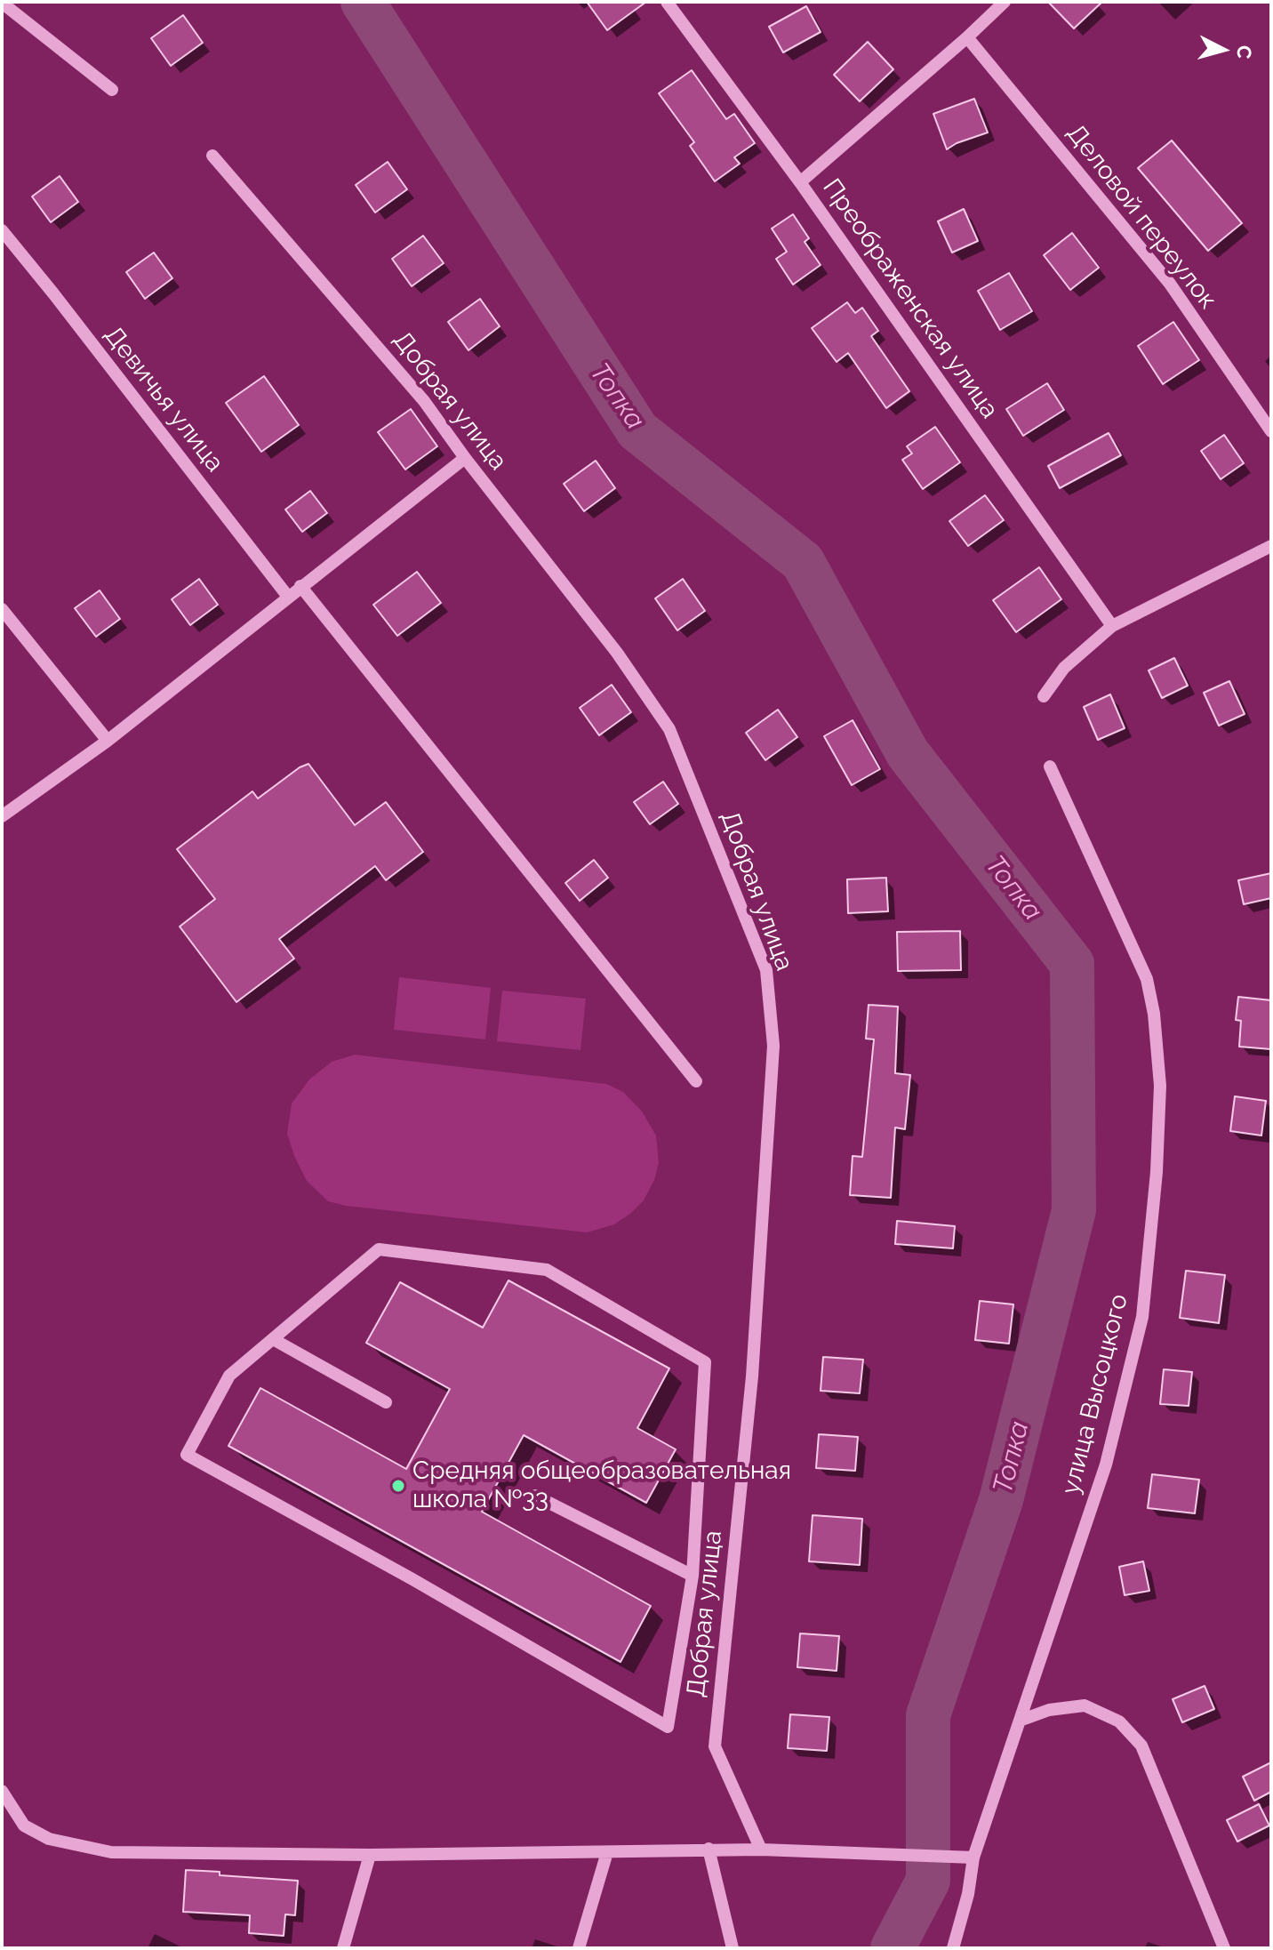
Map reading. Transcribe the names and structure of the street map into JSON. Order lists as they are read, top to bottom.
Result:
{
  "streets": {
    "street": [
      "Деловой переулок",
      "Преображенская улица",
      "Девичья улица",
      "Добрая улица",
      "улица Высоцкого"
    ]
  },
  "water": ["Топка"],
  "places": ["Средняя общеобразовательная школа №33"],
  "north": "right"
}
